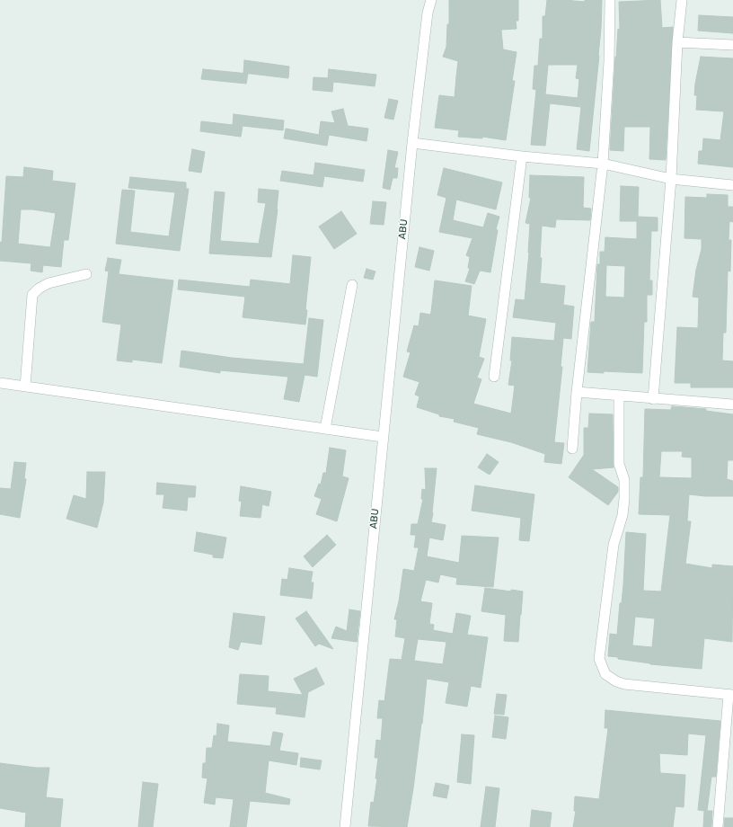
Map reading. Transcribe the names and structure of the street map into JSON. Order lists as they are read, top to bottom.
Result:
{
  "streets": {
    "street": ["ABU"]
  }
}
